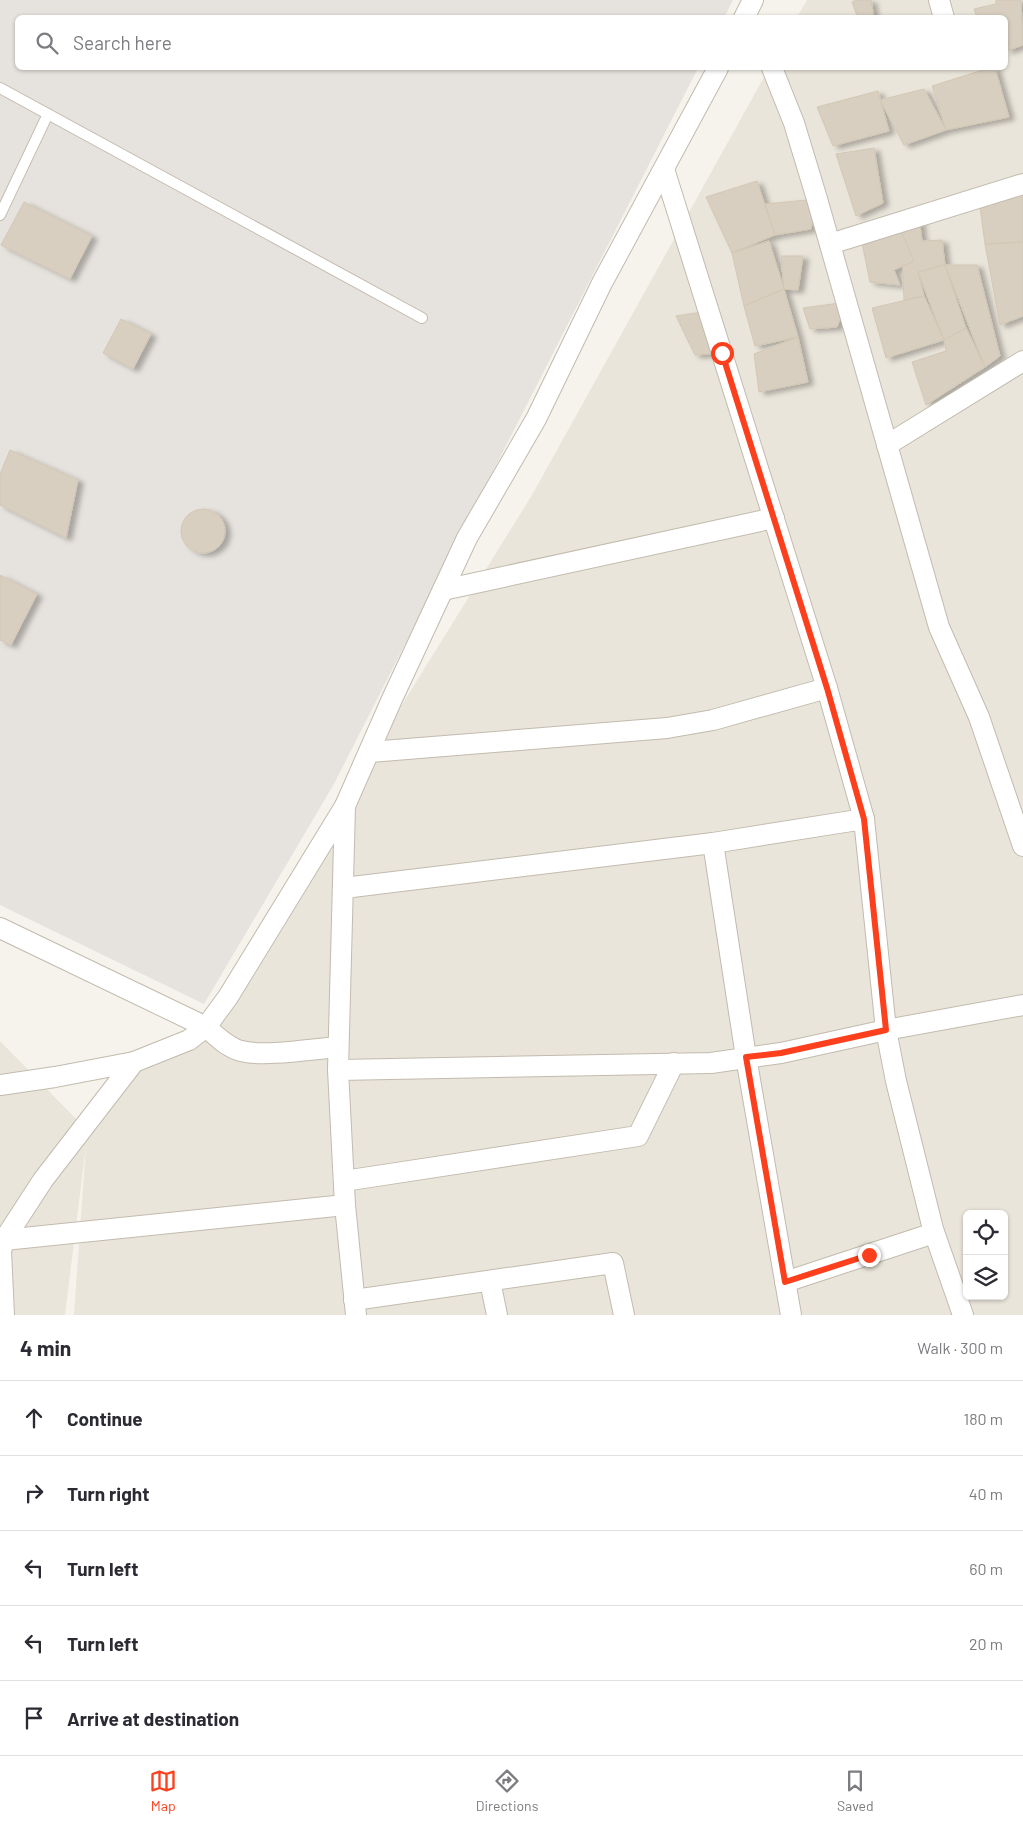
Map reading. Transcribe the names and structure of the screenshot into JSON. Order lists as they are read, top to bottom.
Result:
{
  "page": {
    "search": "Search here",
    "heading": ["4 min", "Walk · 300 m"],
    "list": [
      ["Continue", "180 m"],
      ["Turn right", "40 m"],
      ["Turn left", "60 m"],
      ["Turn left", "20 m"],
      "Arrive at destination"
    ],
    "nav": ["Map", "Directions", "Saved"]
  }
}
